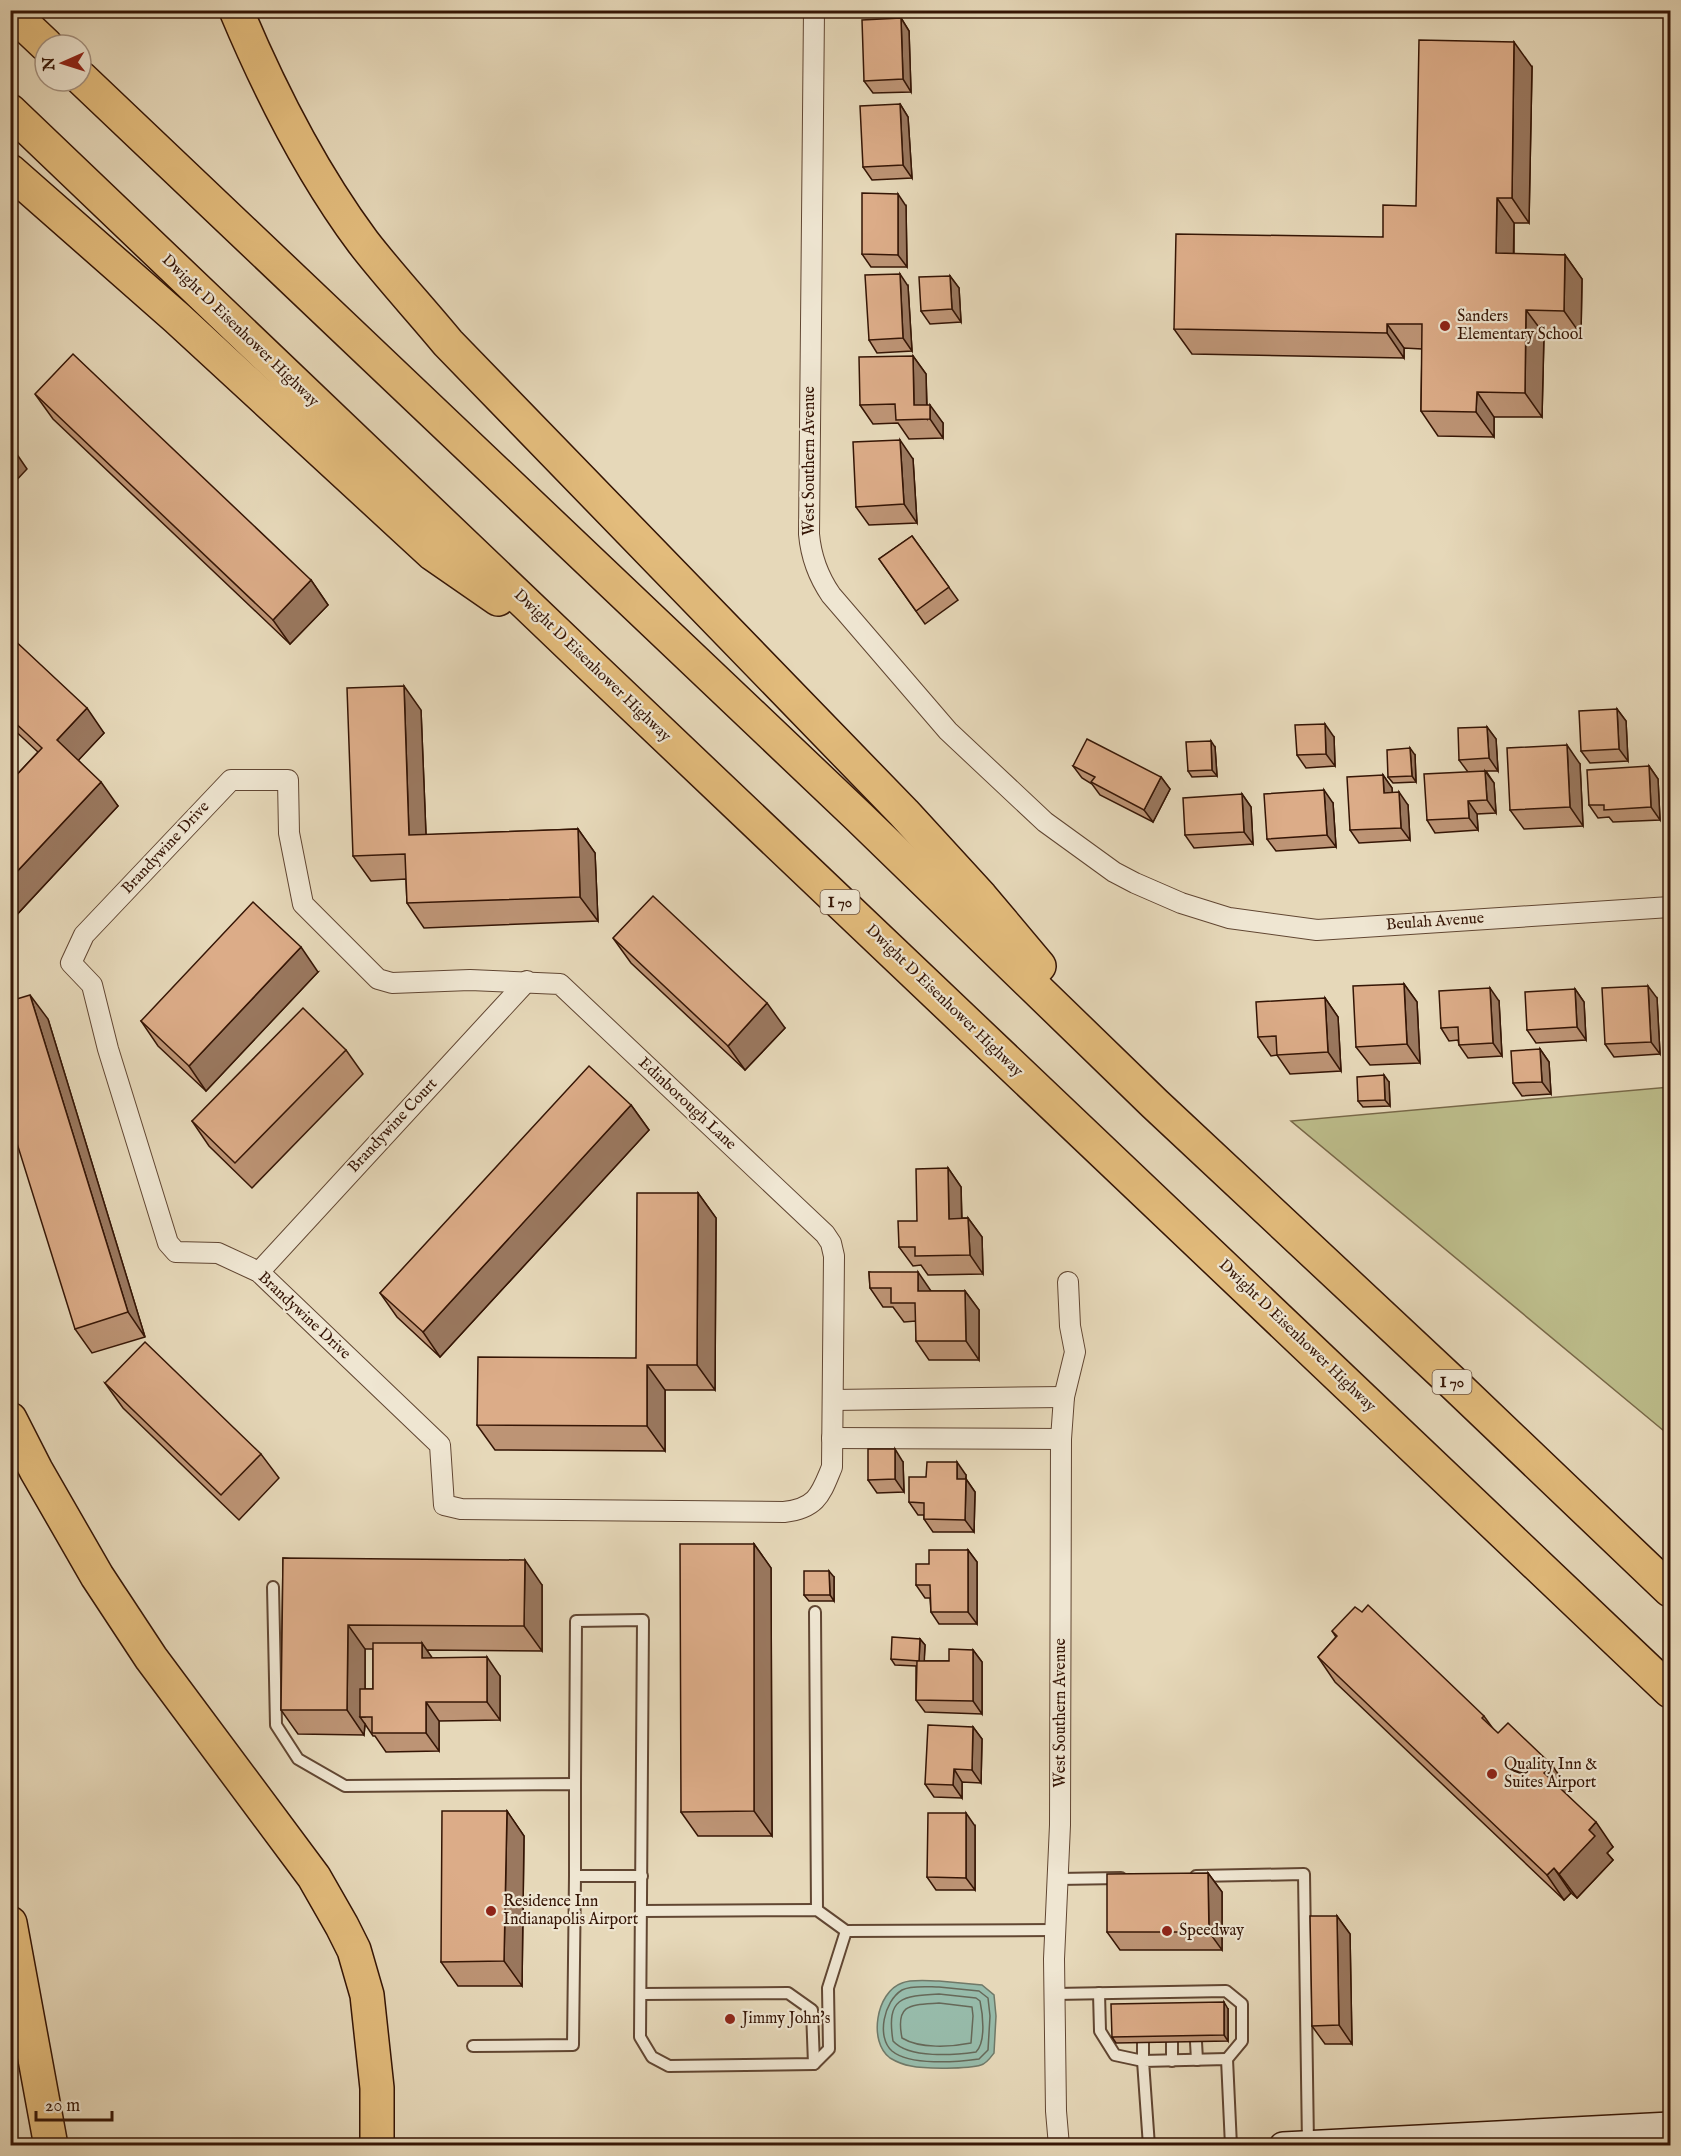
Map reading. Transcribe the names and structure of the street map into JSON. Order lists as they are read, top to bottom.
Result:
{
  "streets": {
    "highway": ["Dwight D Eisenhower Highway", "I 70"],
    "street": [
      "West Southern Avenue",
      "Brandywine Drive",
      "Beulah Avenue",
      "Edinborough Lane",
      "Brandywine Court"
    ]
  },
  "crossings": [
    ["West Southern Avenue", "Beulah Avenue"],
    ["Brandywine Drive", "Edinborough Lane"],
    ["Brandywine Drive", "Brandywine Court"],
    ["Edinborough Lane", "Brandywine Court"]
  ],
  "places": [
    "Sanders Elementary School",
    "Quality Inn & Suites Airport",
    "Residence Inn Indianapolis Airport",
    "Speedway",
    "Jimmy John's"
  ],
  "scale_bar": "20 m",
  "north": "left"
}
